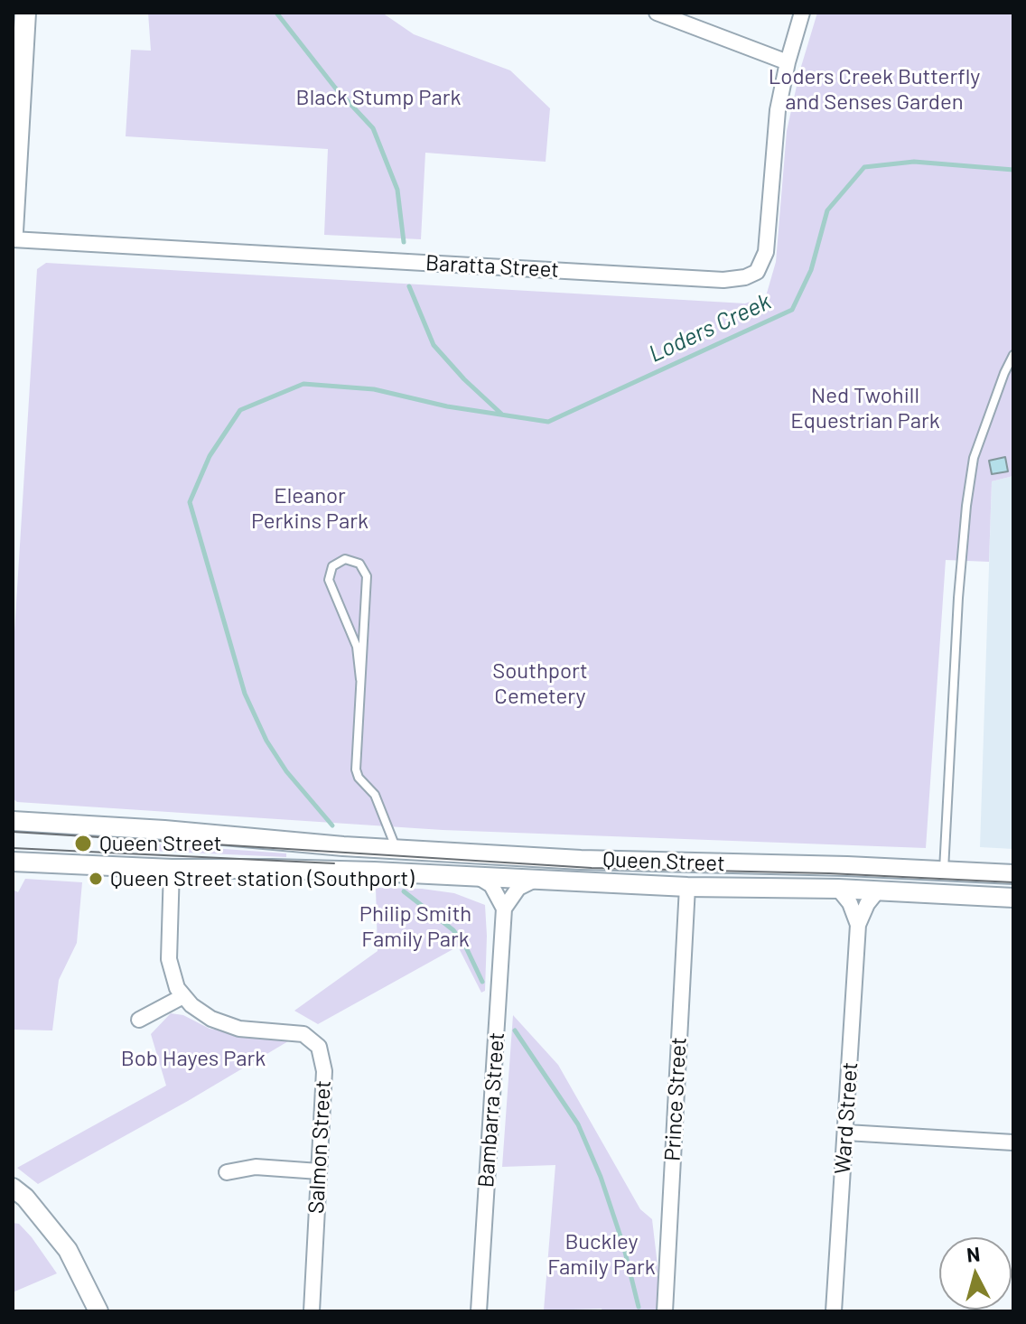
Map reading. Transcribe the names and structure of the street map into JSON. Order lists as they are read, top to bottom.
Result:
{
  "streets": {
    "street": [
      "Baratta Street",
      "Queen Street",
      "Prince Street",
      "Bambarra Street",
      "Ward Street",
      "Salmon Street"
    ]
  },
  "crossings": [
    ["Queen Street", "Prince Street"],
    ["Queen Street", "Ward Street"],
    ["Queen Street", "Salmon Street"]
  ],
  "water": ["Loders Creek"],
  "parks": [
    "Loders Creek Butterfly and Senses Garden",
    "Black Stump Park",
    "Ned Twohill Equestrian Park",
    "Eleanor Perkins Park",
    "Southport Cemetery",
    "Philip Smith Family Park",
    "Bob Hayes Park",
    "Buckley Family Park"
  ],
  "places": ["Queen Street", "Queen Street station (Southport)"],
  "north": "top"
}
